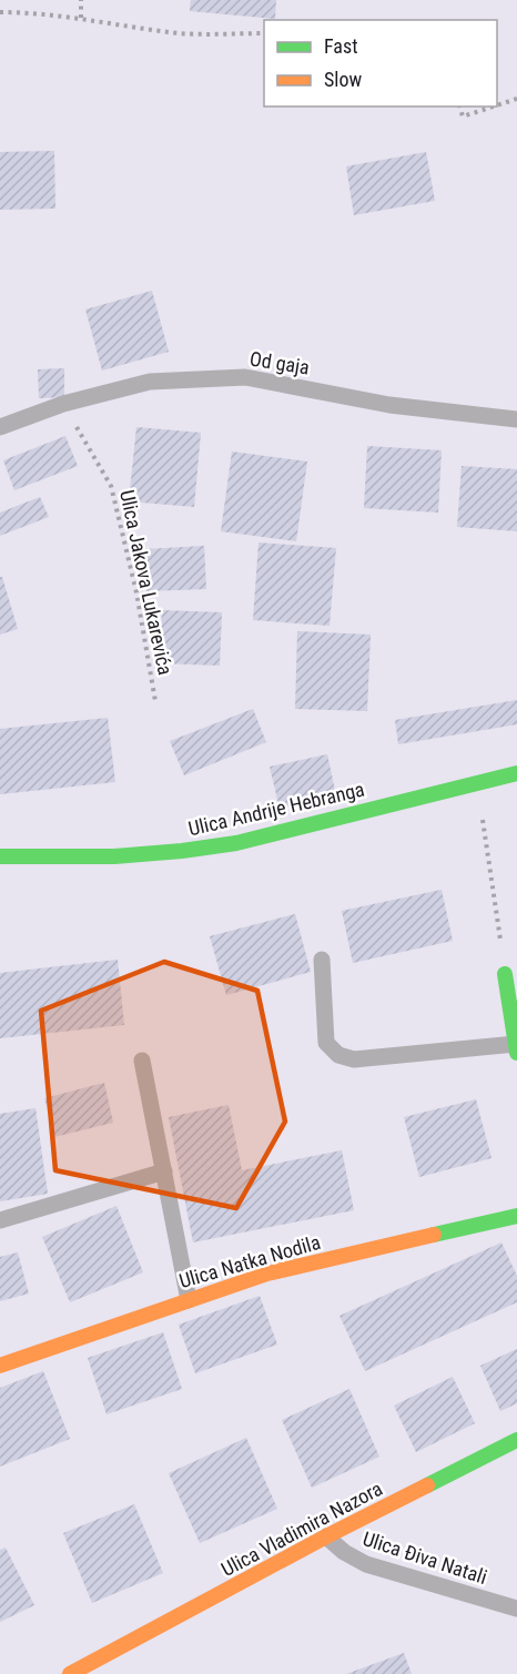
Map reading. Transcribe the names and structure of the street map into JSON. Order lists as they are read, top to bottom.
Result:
{
  "streets": {
    "street": ["Ulica Andrije Hebranga", "Ulica Natka Nodila", "Ulica Vladimira Nazora"],
    "lane": ["Od gaja", "Ulica Điva Natali"],
    "path": ["Ulica Jakova Lukarevića"]
  },
  "crossings": [
    ["Od gaja", "Ulica Jakova Lukarevića"],
    ["Ulica Vladimira Nazora", "Ulica Điva Natali"]
  ],
  "legend": ["Fast", "Slow"]
}
